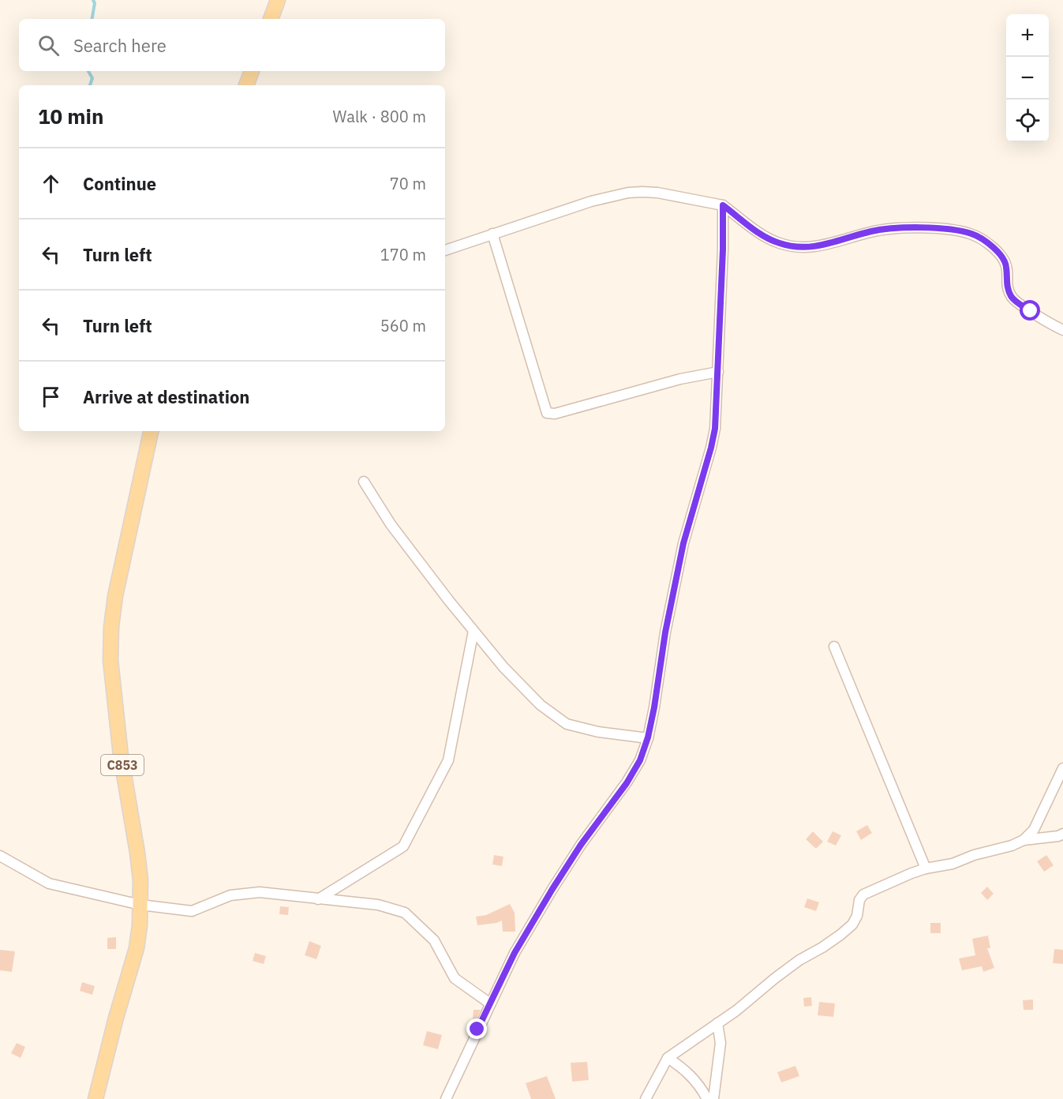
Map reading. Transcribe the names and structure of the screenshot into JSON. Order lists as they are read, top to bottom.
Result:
{
  "streets": {
    "main road": ["C853"]
  },
  "page": {
    "map_buttons": ["+", "−"],
    "search": "Search here",
    "heading": ["10 min", "Walk · 800 m"],
    "list": [
      ["Continue", "70 m"],
      ["Turn left", "170 m"],
      ["Turn left", "560 m"],
      "Arrive at destination"
    ]
  }
}
